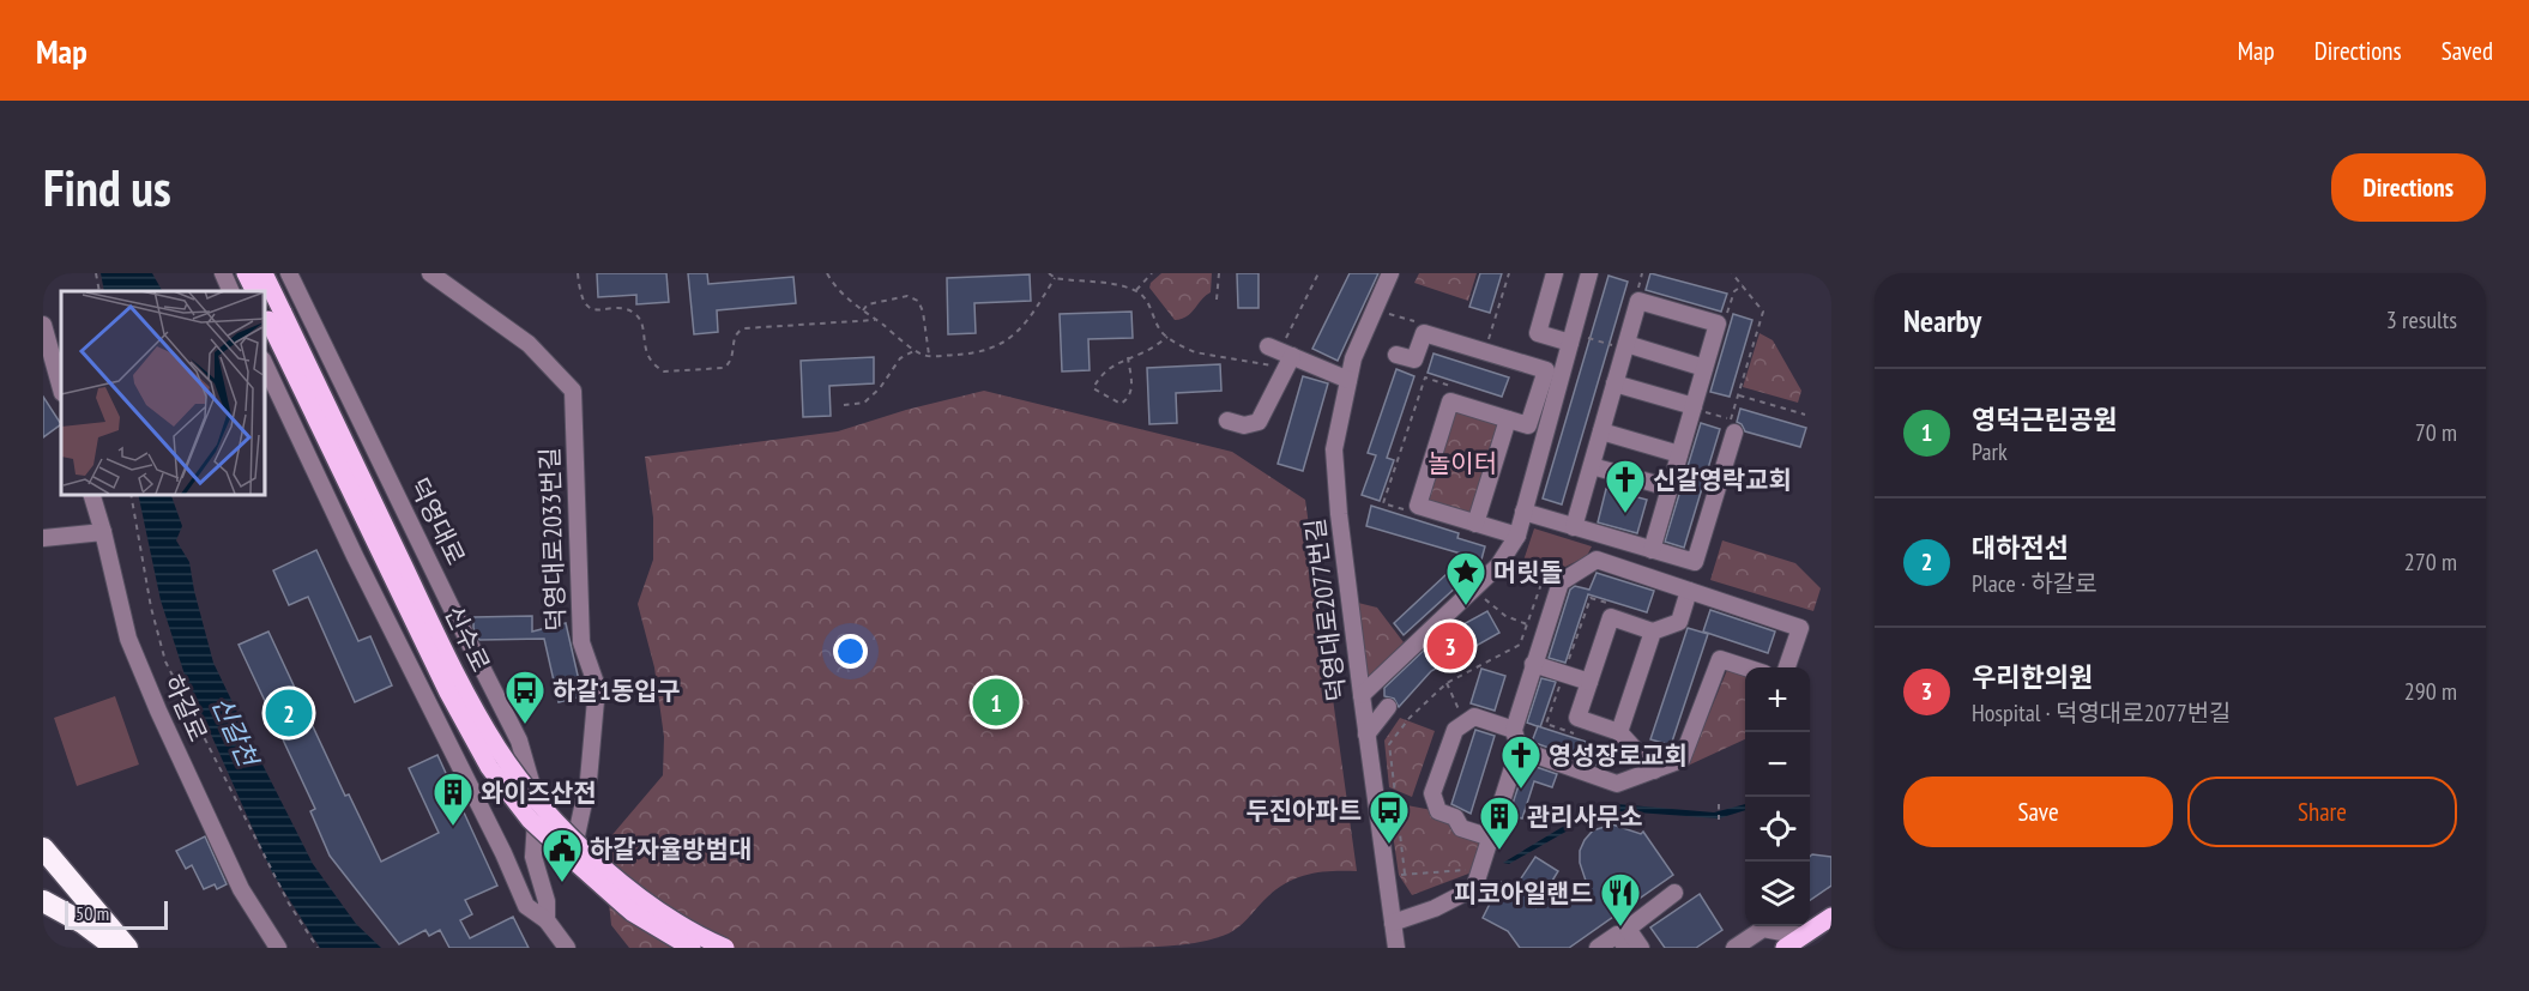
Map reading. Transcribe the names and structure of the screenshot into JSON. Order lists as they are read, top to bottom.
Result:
{
  "streets": {
    "main road": ["신수로"],
    "street": [
      "덕영대로",
      "덕영대로2033번길",
      "덕영대로2077번길",
      "하갈로"
    ]
  },
  "water": ["신갈천"],
  "parks": ["놀이터"],
  "places": {
    "church": ["신갈영락교회", "영성장로교회"],
    "place": ["머릿돌"],
    "bus stop": ["하갈1동입구", "두진아파트"],
    "building": ["와이즈산전", "관리사무소"],
    "public building": ["하갈자율방범대"],
    "restaurant": ["피코아일랜드"]
  },
  "scale_bar": "50 m",
  "page": {
    "header": "Map",
    "nav": ["Map", "Directions", "Saved"],
    "buttons": [
      "Directions",
      ["Save", "Share"]
    ],
    "title": "Find us",
    "heading": ["Nearby", "3 results"],
    "list": [
      {
        "mark": "1",
        "name": "영덕근린공원",
        "note": "Park",
        "value": "70 m"
      },
      {
        "mark": "2",
        "name": "대하전선",
        "note": "Place · 하갈로",
        "value": "270 m"
      },
      {
        "mark": "3",
        "name": "우리한의원",
        "note": "Hospital · 덕영대로2077번길",
        "value": "290 m"
      }
    ],
    "pins": ["3", "1", "2"],
    "map_buttons": ["+", "−"],
    "scale": "50 m"
  }
}
